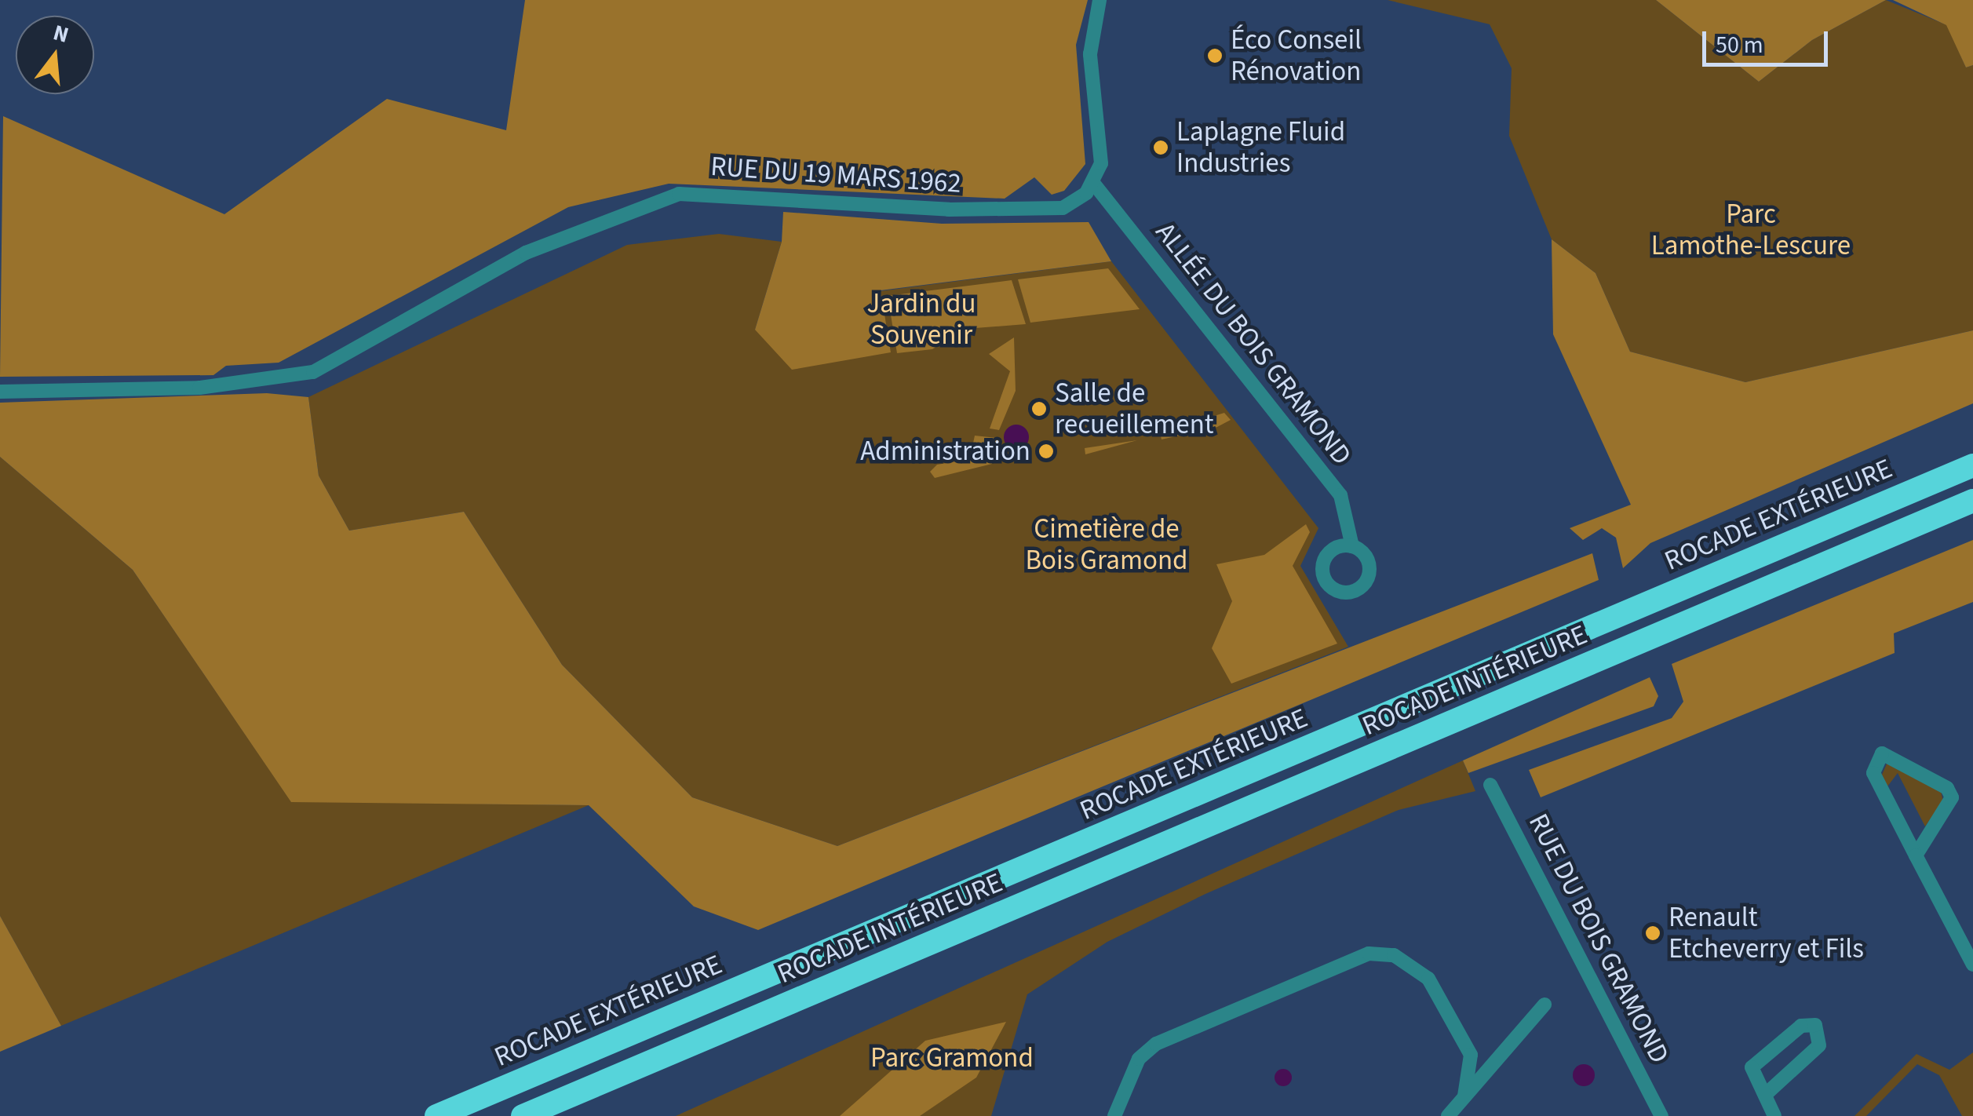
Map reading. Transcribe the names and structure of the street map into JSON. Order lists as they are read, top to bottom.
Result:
{
  "streets": {
    "highway": ["ROCADE EXTÉRIEURE", "ROCADE INTÉRIEURE"],
    "street": ["RUE DU 19 MARS 1962", "ALLÉE DU BOIS GRAMOND", "RUE DU BOIS GRAMOND"]
  },
  "crossings": [
    ["RUE DU 19 MARS 1962", "ALLÉE DU BOIS GRAMOND"]
  ],
  "parks": [
    "Parc Lamothe-Lescure",
    "Jardin du Souvenir",
    "Cimetière de Bois Gramond",
    "Parc Gramond"
  ],
  "places": [
    "Éco Conseil Rénovation",
    "Laplagne Fluid Industries",
    "Salle de recueillement",
    "Administration",
    "Renault Etcheverry et Fils"
  ],
  "scale_bar": "50 m",
  "north": "top"
}
